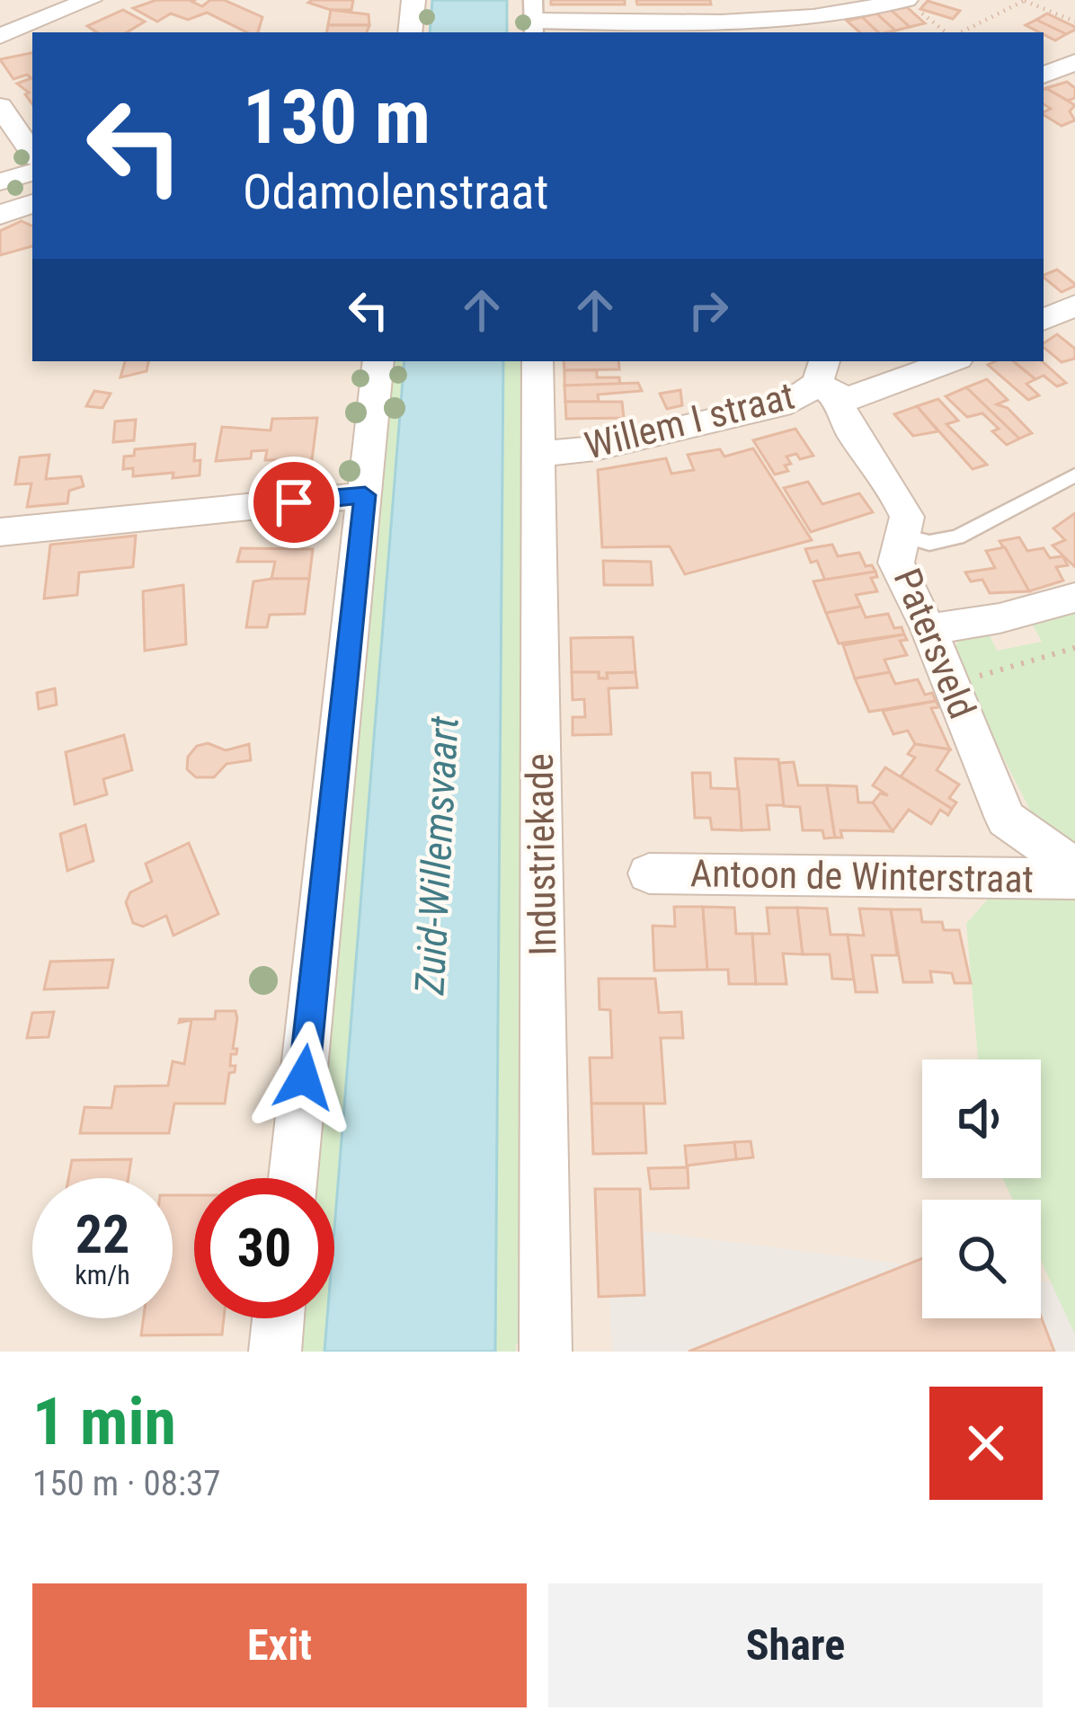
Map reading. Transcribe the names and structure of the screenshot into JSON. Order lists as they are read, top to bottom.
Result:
{
  "streets": {
    "street": [
      "Willem I straat",
      "Patersveld",
      "Industriekade",
      "Antoon de Winterstraat"
    ]
  },
  "crossings": [
    ["Willem I straat", "Patersveld"],
    ["Willem I straat", "Industriekade"]
  ],
  "water": ["Zuid-Willemsvaart"],
  "page": {
    "turn": ["130 m", "Odamolenstraat"],
    "speed": "22 km/h",
    "limit": "30",
    "heading": ["1 min", "150 m · 08:37"],
    "buttons": ["Exit", "Share"]
  }
}
